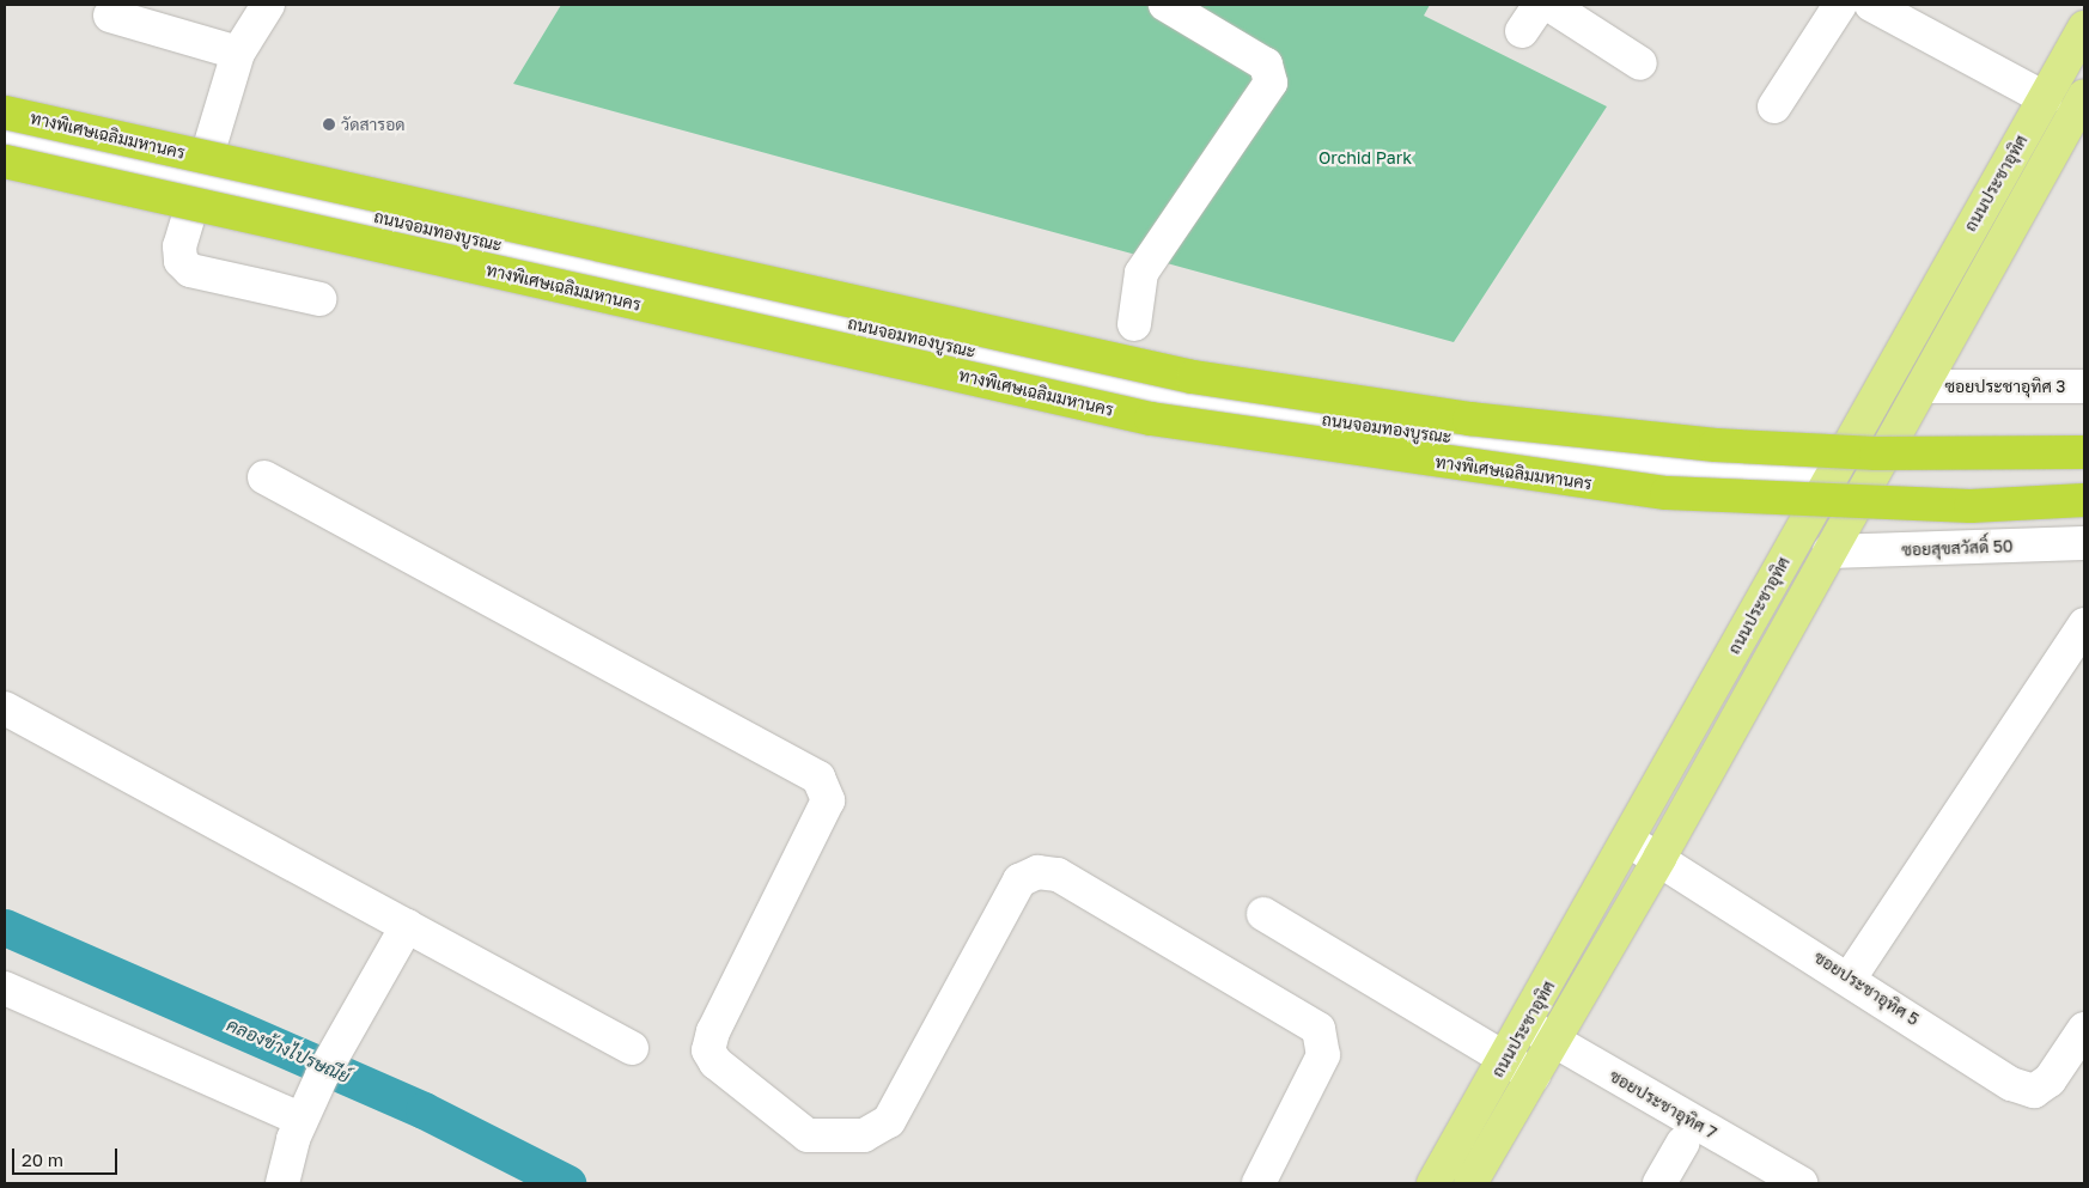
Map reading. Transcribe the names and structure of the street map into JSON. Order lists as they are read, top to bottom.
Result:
{
  "streets": {
    "highway": ["ทางพิเศษเฉลิมมหานคร"],
    "main road": ["ถนนประชาอุทิศ"],
    "street": [
      "ถนนจอมทองบูรณะ",
      "ซอยประชาอุทิศ 3",
      "ซอยสุขสวัสดิ์ 50",
      "ซอยประชาอุทิศ 5",
      "ซอยประชาอุทิศ 7"
    ]
  },
  "crossings": [
    ["ถนนประชาอุทิศ", "ถนนจอมทองบูรณะ"],
    ["ถนนประชาอุทิศ", "ซอยประชาอุทิศ 3"],
    ["ถนนประชาอุทิศ", "ซอยสุขสวัสดิ์ 50"],
    ["ถนนประชาอุทิศ", "ซอยประชาอุทิศ 5"],
    ["ถนนประชาอุทิศ", "ซอยประชาอุทิศ 7"]
  ],
  "water": ["คลองข้างไปรษณีย์"],
  "parks": ["Orchid Park"],
  "places": ["วัดสารอด"],
  "scale_bar": "20 m"
}
